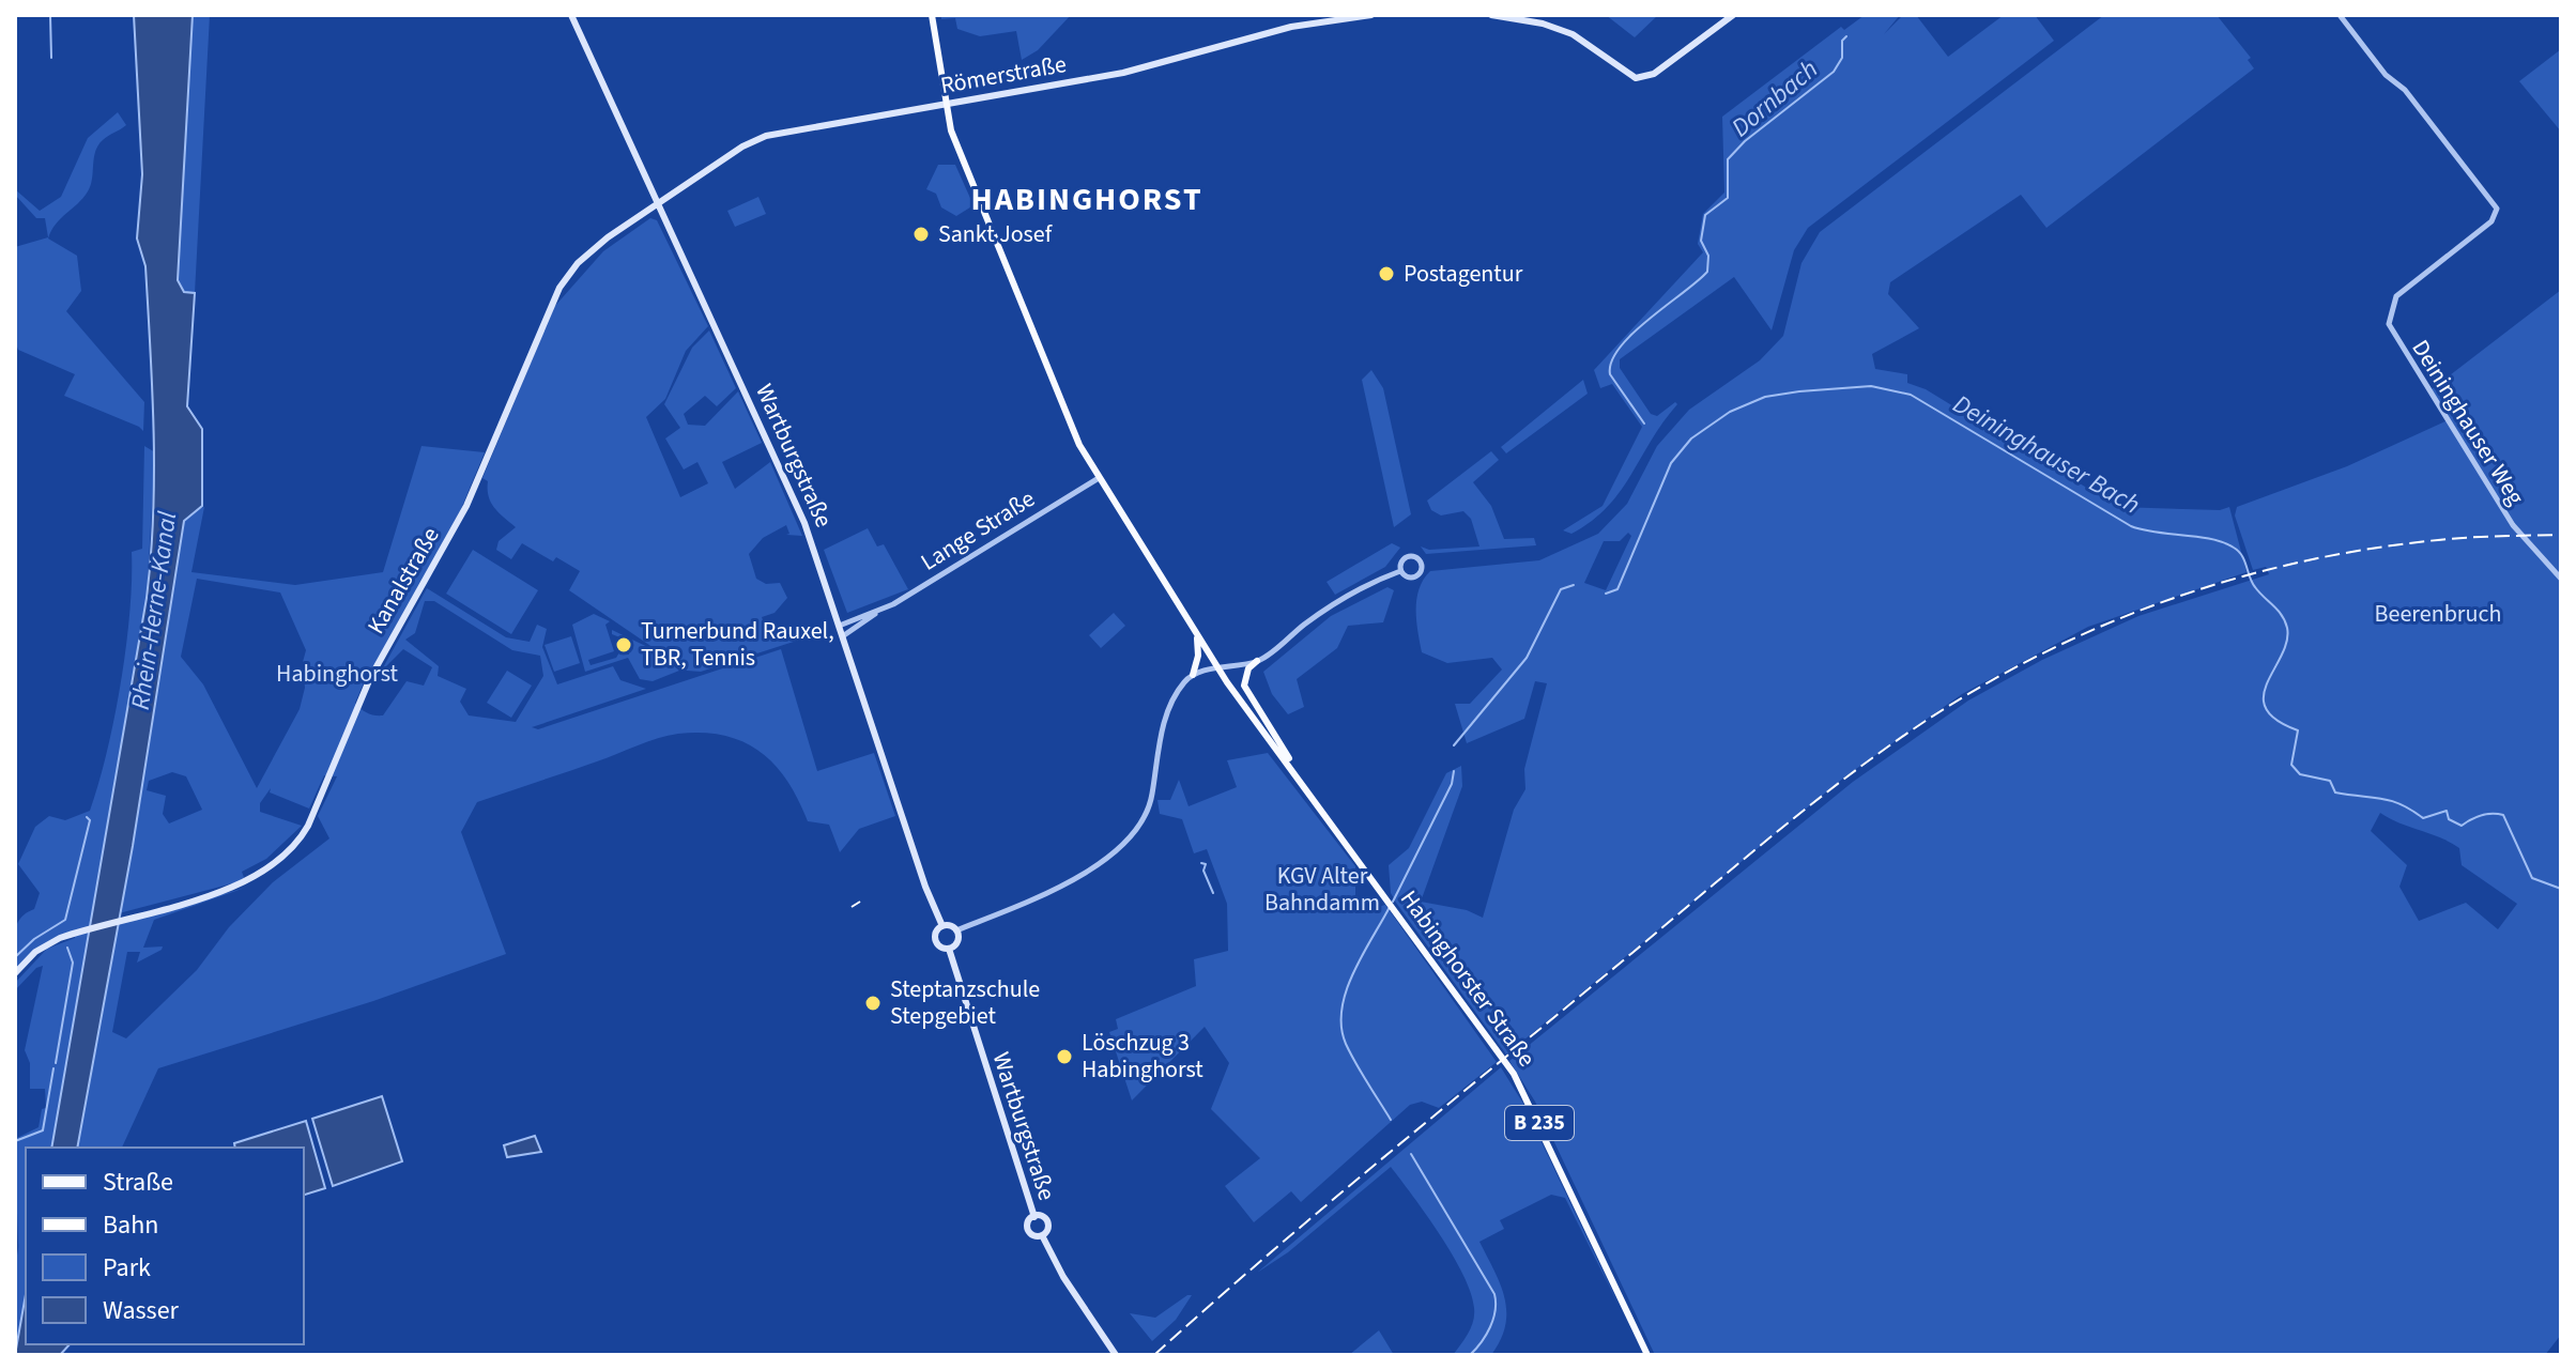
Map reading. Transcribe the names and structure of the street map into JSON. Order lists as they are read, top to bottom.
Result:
{
  "streets": {
    "main road": [
      "Römerstraße",
      "Wartburgstraße",
      "Kanalstraße",
      "Habinghorster Straße",
      "B 235"
    ],
    "street": ["Deininghauser Weg", "Lange Straße"]
  },
  "crossings": [
    ["Römerstraße", "Wartburgstraße"],
    ["Römerstraße", "Kanalstraße"],
    ["Römerstraße", "B 235"],
    ["Wartburgstraße", "Lange Straße"],
    ["Wartburgstraße", "Kanalstraße"],
    ["Lange Straße", "Habinghorster Straße"],
    ["Lange Straße", "B 235"],
    ["Habinghorster Straße", "B 235"]
  ],
  "districts": ["HABINGHORST"],
  "water": ["Dornbach", "Deininghauser Bach", "Rhein-Herne-Kanal"],
  "parks": ["Beerenbruch", "Habinghorst", "KGV Alter Bahndamm"],
  "places": [
    "Sankt Josef",
    "Postagentur",
    "Turnerbund Rauxel, TBR, Tennis",
    "Steptanzschule Stepgebiet",
    "Löschzug 3 Habinghorst"
  ],
  "legend": [
    "Straße",
    "Bahn",
    "Park",
    "Wasser"
  ]
}
